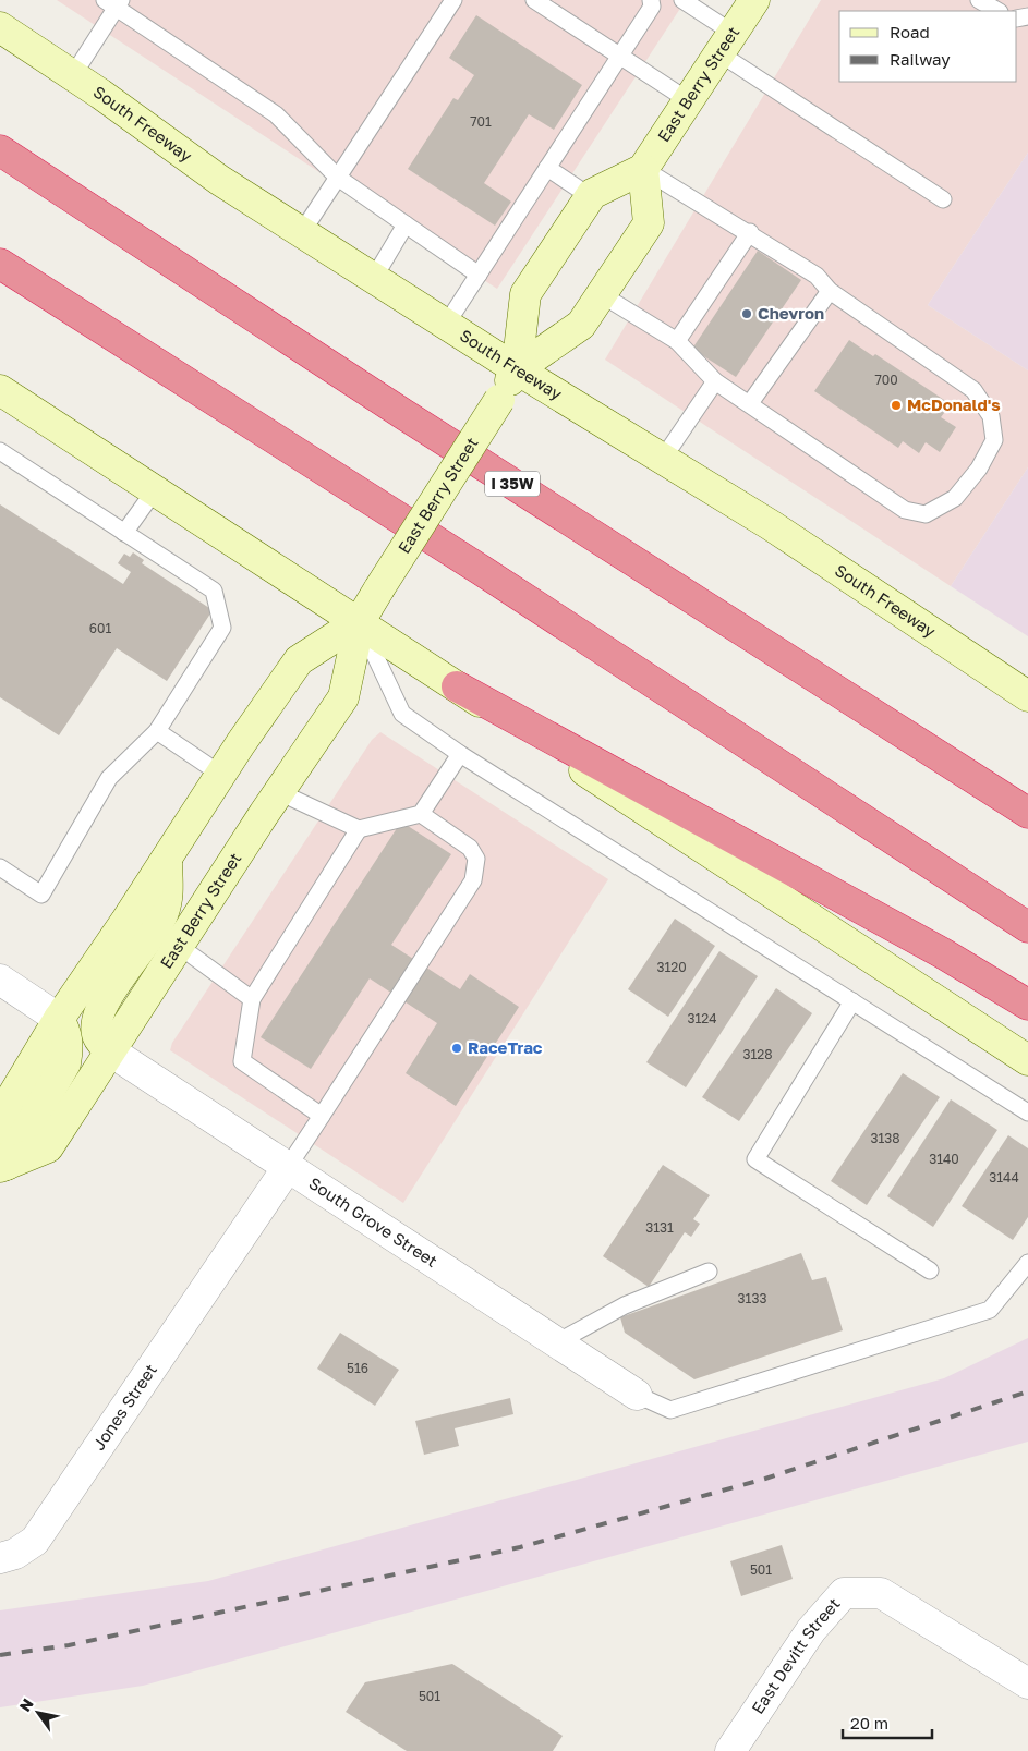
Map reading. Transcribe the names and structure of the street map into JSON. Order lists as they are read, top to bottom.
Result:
{
  "streets": {
    "highway": ["I 35W"],
    "main road": ["East Berry Street", "South Freeway"],
    "street": ["South Grove Street", "Jones Street", "East Devitt Street"]
  },
  "crossings": [
    ["East Berry Street", "South Freeway"],
    ["East Berry Street", "South Grove Street"],
    ["South Grove Street", "Jones Street"]
  ],
  "places": ["Chevron", "McDonald's", "RaceTrac"],
  "house_numbers": [
    "701",
    "700",
    "601",
    "3120",
    "3124",
    "3128",
    "3138",
    "3140",
    "3144",
    "3131",
    "3133",
    "516",
    "501",
    "501"
  ],
  "legend": ["Road", "Railway"],
  "scale_bar": "20 m",
  "north": "top left"
}
